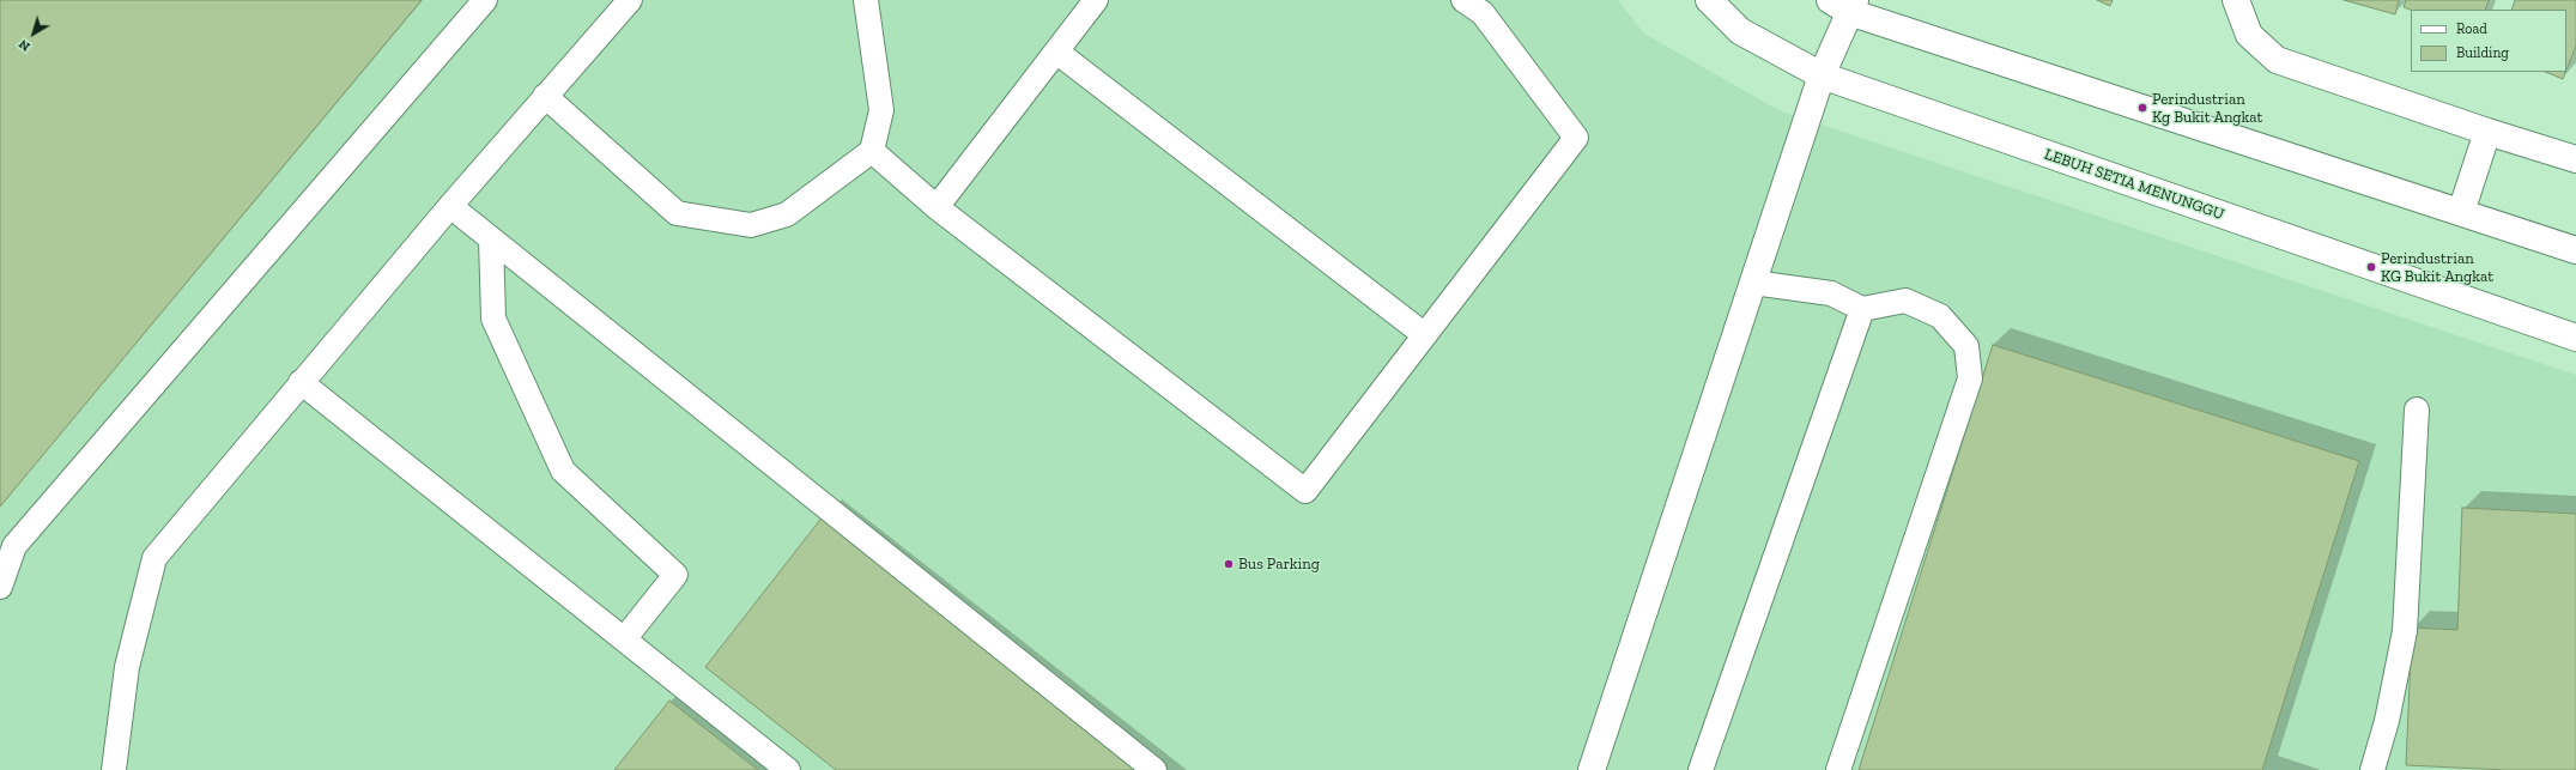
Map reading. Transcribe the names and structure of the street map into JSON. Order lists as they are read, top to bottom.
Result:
{
  "streets": {
    "street": ["LEBUH SETIA MENUNGGU"]
  },
  "places": ["Perindustrian Kg Bukit Angkat", "Perindustrian KG Bukit Angkat", "Bus Parking"],
  "legend": ["Road", "Building"],
  "north": "bottom left"
}
